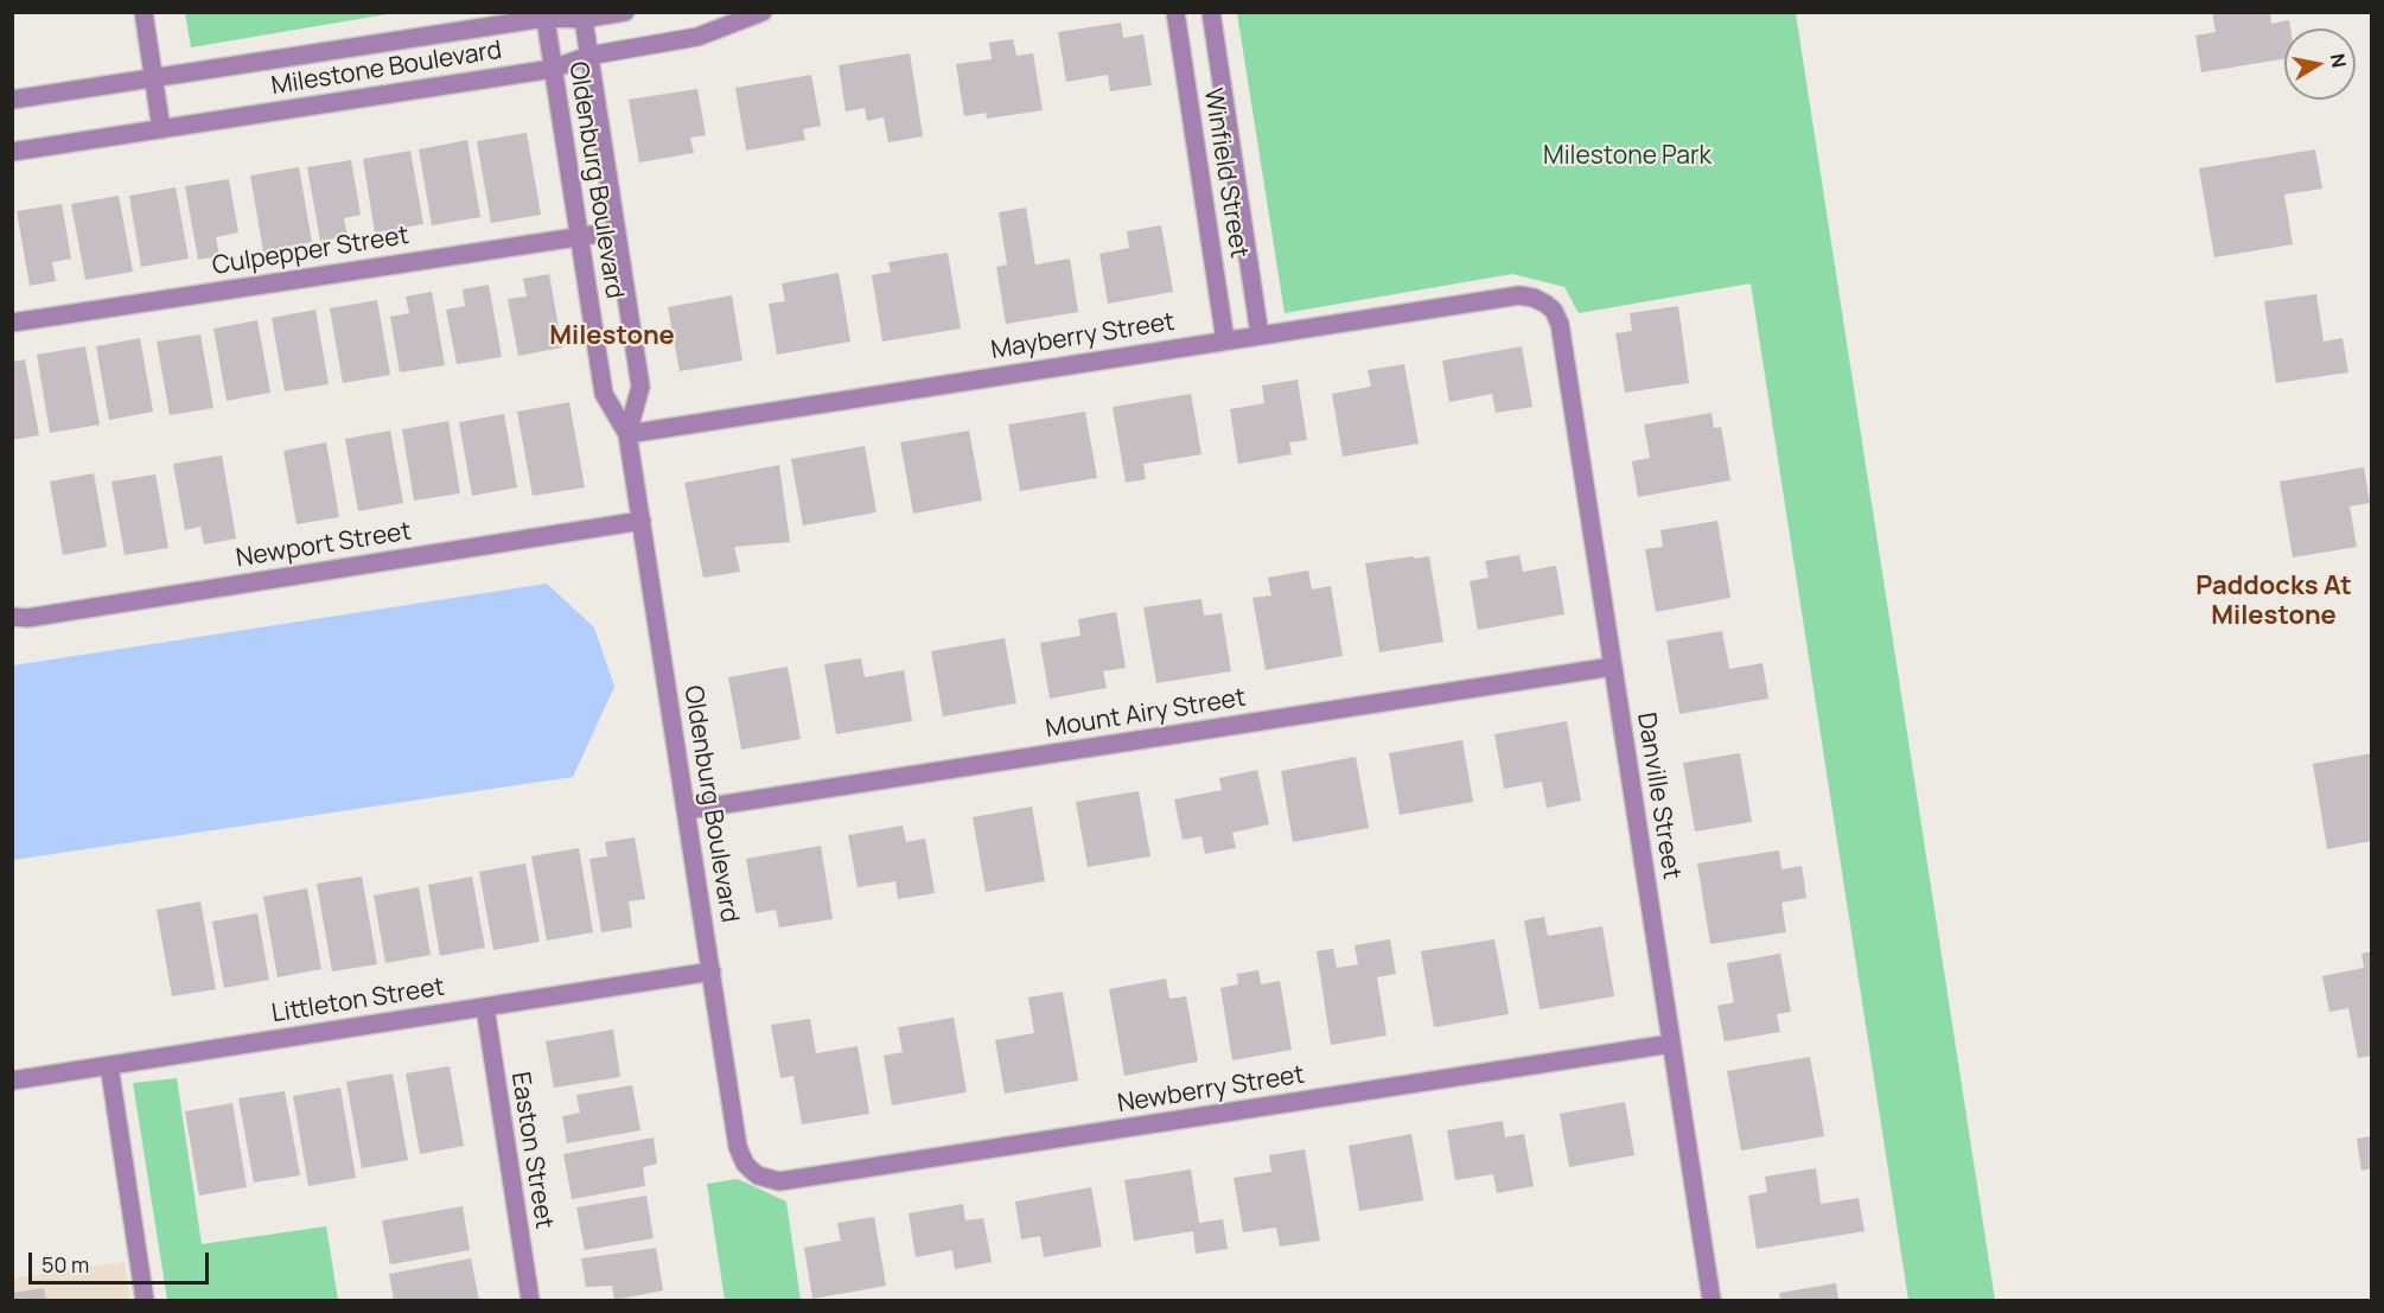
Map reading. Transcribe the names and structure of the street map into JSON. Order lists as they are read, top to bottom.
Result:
{
  "streets": {
    "street": [
      "Milestone Boulevard",
      "Winfield Street",
      "Oldenburg Boulevard",
      "Culpepper Street",
      "Mayberry Street",
      "Newport Street",
      "Mount Airy Street",
      "Danville Street",
      "Littleton Street",
      "Newberry Street",
      "Easton Street"
    ]
  },
  "crossings": [
    ["Milestone Boulevard", "Oldenburg Boulevard"],
    ["Winfield Street", "Mayberry Street"],
    ["Oldenburg Boulevard", "Culpepper Street"],
    ["Oldenburg Boulevard", "Mayberry Street"],
    ["Oldenburg Boulevard", "Newport Street"],
    ["Oldenburg Boulevard", "Mount Airy Street"],
    ["Oldenburg Boulevard", "Littleton Street"],
    ["Oldenburg Boulevard", "Newberry Street"],
    ["Mayberry Street", "Danville Street"],
    ["Mount Airy Street", "Danville Street"],
    ["Danville Street", "Newberry Street"],
    ["Littleton Street", "Easton Street"]
  ],
  "districts": ["Milestone", "Paddocks At Milestone"],
  "parks": ["Milestone Park"],
  "scale_bar": "50 m",
  "north": "right"
}
